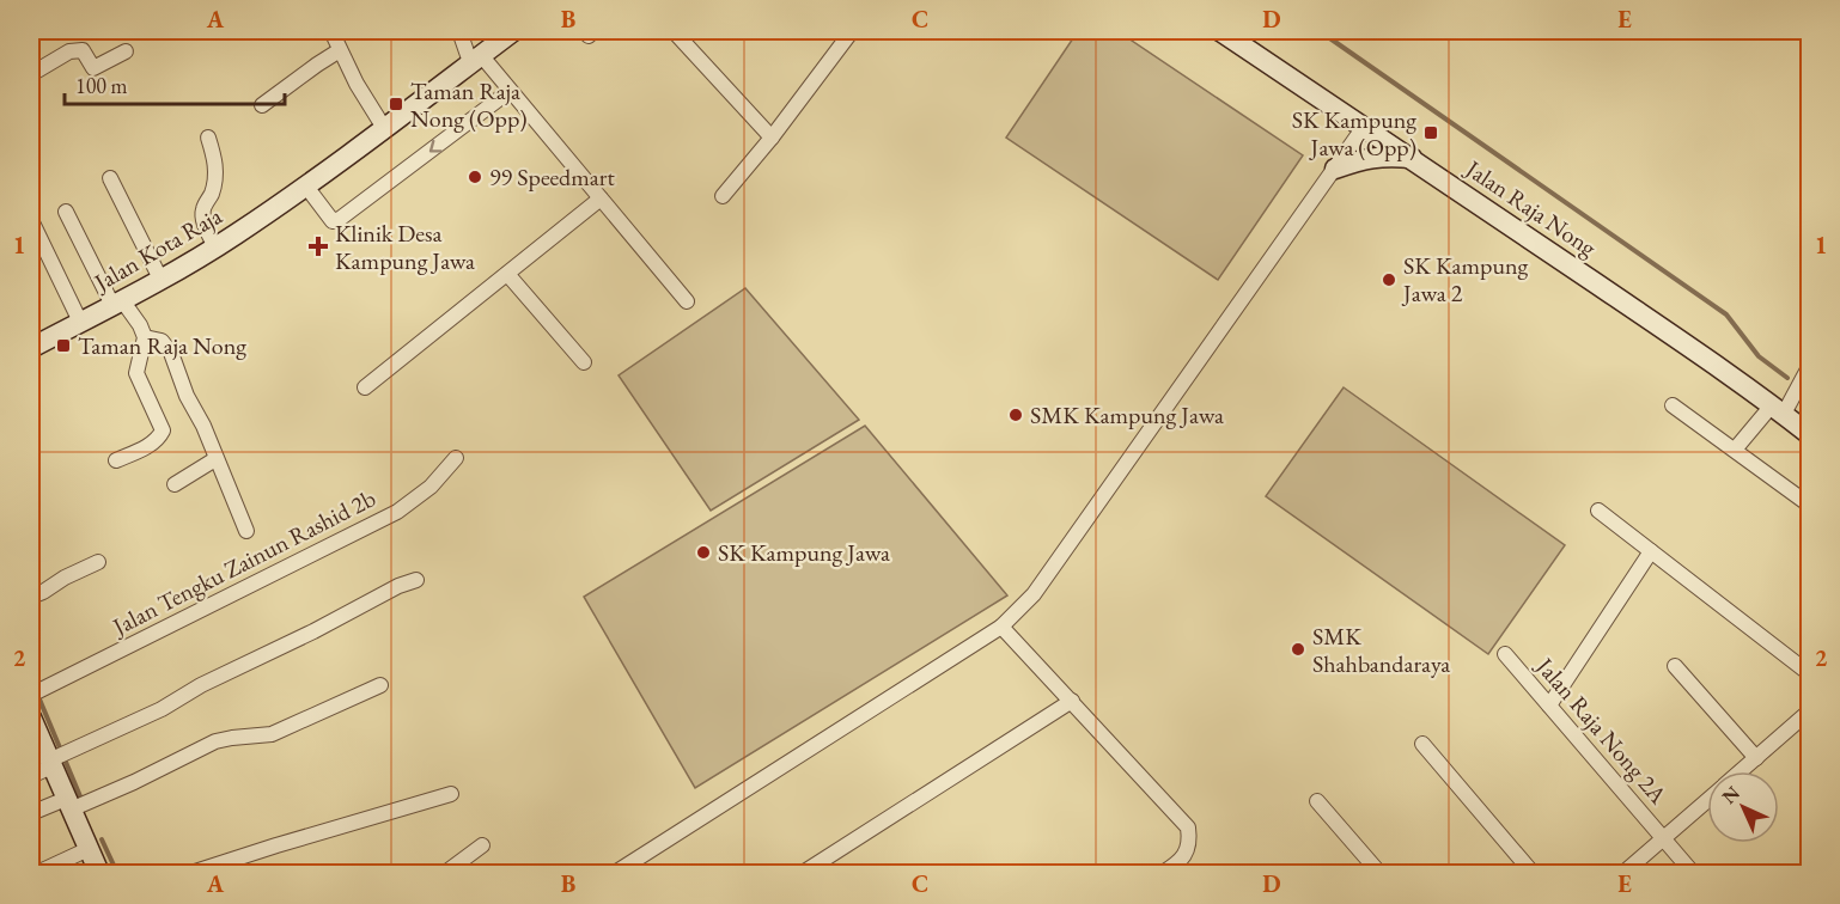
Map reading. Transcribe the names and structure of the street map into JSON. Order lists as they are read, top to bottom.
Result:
{
  "streets": {
    "main road": ["Jalan Raja Nong", "Jalan Kota Raja"],
    "street": ["Jalan Tengku Zainun Rashid 2b", "Jalan Raja Nong 2A"]
  },
  "places": {
    "transit": ["Taman Raja Nong (Opp)", "SK Kampung Jawa (Opp)", "Taman Raja Nong"],
    "other": [
      "99 Speedmart",
      "SK Kampung Jawa 2",
      "SMK Kampung Jawa",
      "SK Kampung Jawa",
      "SMK Shahbandaraya"
    ],
    "health": ["Klinik Desa Kampung Jawa"]
  },
  "scale_bar": "100 m",
  "north": "top left",
  "grid": {
    "columns": [
      "A",
      "B",
      "C",
      "D",
      "E"
    ],
    "rows": ["1", "2"]
  }
}
